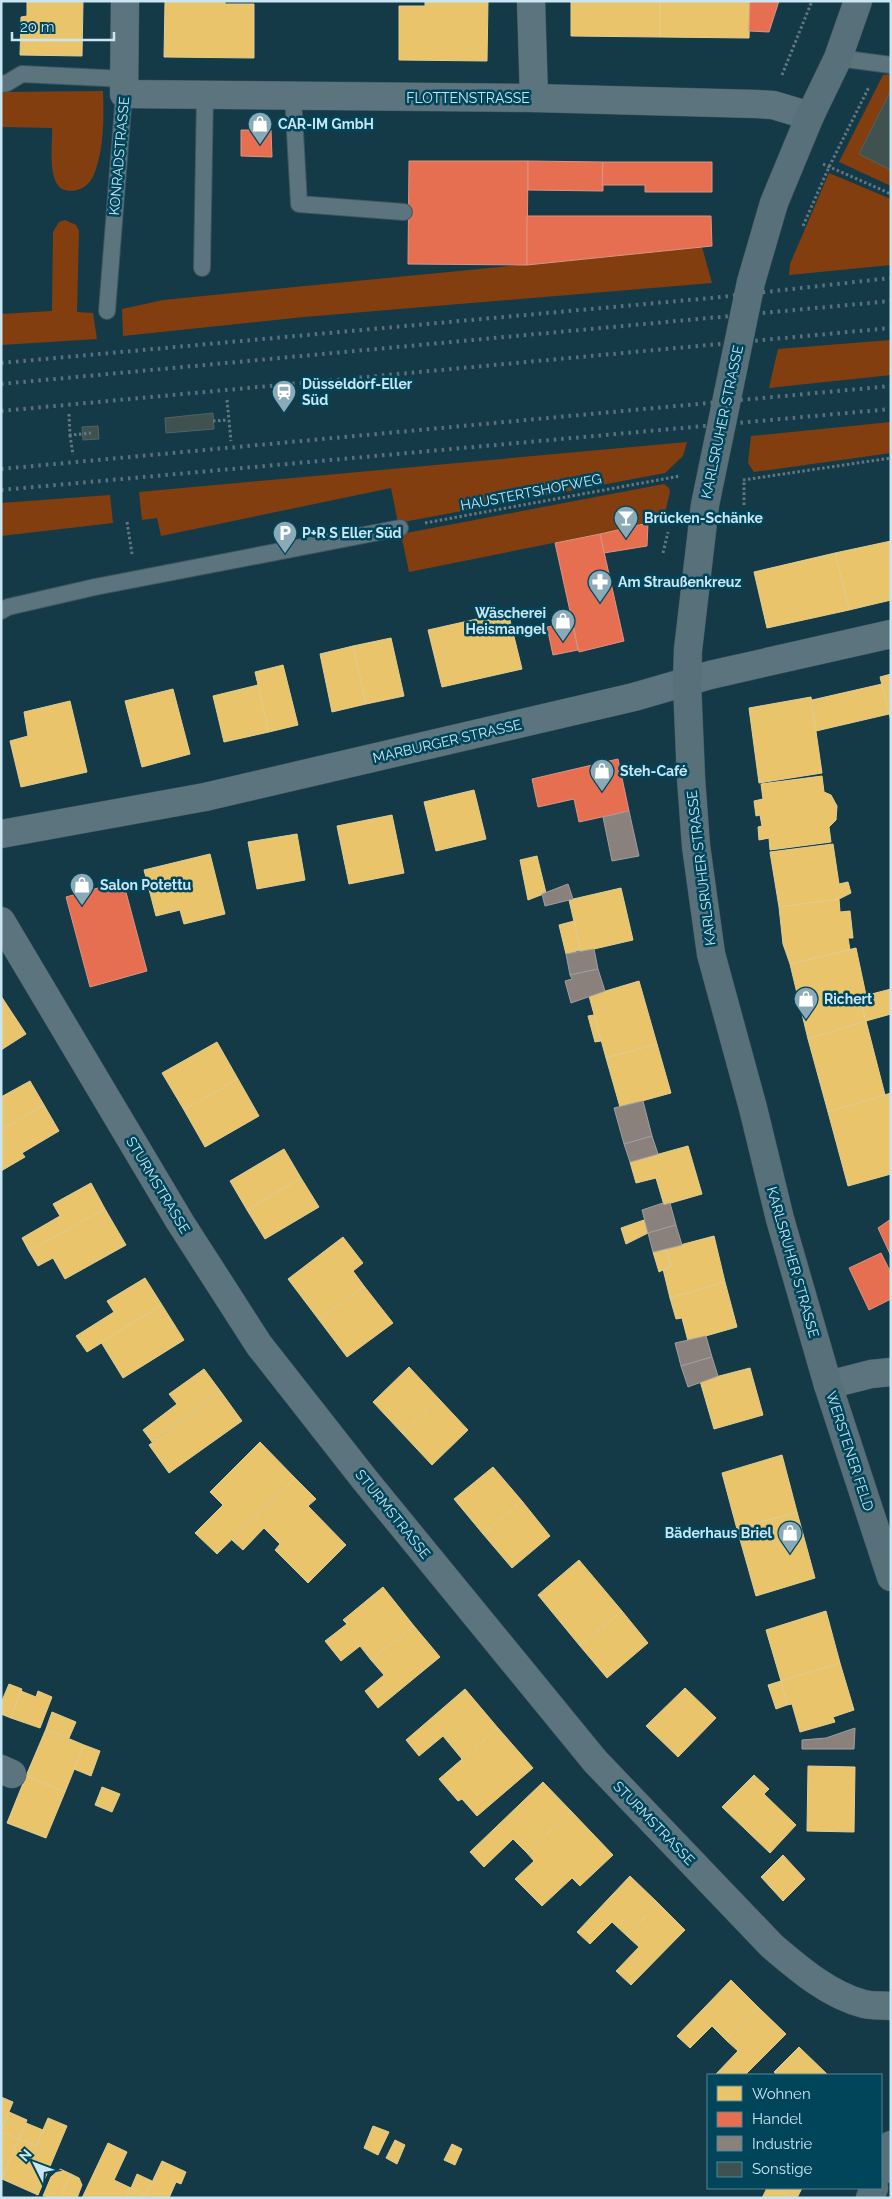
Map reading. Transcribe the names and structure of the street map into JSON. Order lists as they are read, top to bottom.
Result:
{
  "streets": {
    "main road": ["KARLSRUHER STRASSE", "WERSTENER FELD"],
    "street": [
      "FLOTTENSTRASSE",
      "KONRADSTRASSE",
      "MARBURGER STRASSE",
      "STURMSTRASSE"
    ],
    "path": ["HAUSTERTSHOFWEG"]
  },
  "crossings": [
    ["FLOTTENSTRASSE", "KONRADSTRASSE"],
    ["FLOTTENSTRASSE", "KARLSRUHER STRASSE"],
    ["KARLSRUHER STRASSE", "MARBURGER STRASSE"],
    ["KARLSRUHER STRASSE", "WERSTENER FELD"]
  ],
  "places": {
    "shop": [
      "CAR-IM GmbH",
      "Wäscherei Heismangel",
      "Steh-Café",
      "Salon Potettu",
      "Richert",
      "Bäderhaus Briel"
    ],
    "station": ["Düsseldorf-Eller Süd"],
    "bar": ["Brücken-Schänke"],
    "parking": ["P+R S Eller Süd"],
    "pharmacy": ["Am Straußenkreuz"]
  },
  "legend": [
    "Wohnen",
    "Handel",
    "Industrie",
    "Sonstige"
  ],
  "scale_bar": "20 m",
  "north": "top left"
}
